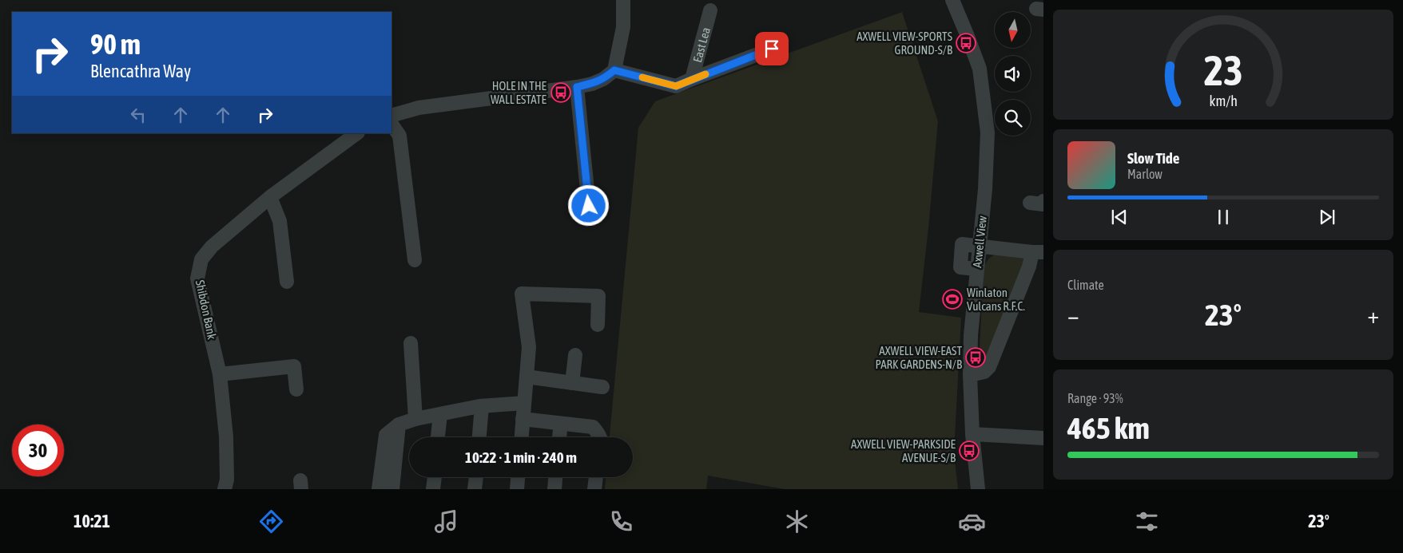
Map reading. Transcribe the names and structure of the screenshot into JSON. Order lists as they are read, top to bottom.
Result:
{
  "streets": {
    "street": ["East Lea", "Axwell View", "Shibdon Bank"]
  },
  "places": {
    "bus stop": [
      "AXWELL VIEW-SPORTS GROUND-S/B",
      "HOLE IN THE WALL ESTATE",
      "AXWELL VIEW-EAST PARK GARDENS-N/B",
      "AXWELL VIEW-PARKSIDE AVENUE-S/B"
    ],
    "sports": ["Winlaton Vulcans R.F.C."]
  },
  "north": "bottom",
  "page": {
    "turn": ["90 m", "Blencathra Way"],
    "song": ["Slow Tide", "Marlow"],
    "tile": [
      "Climate",
      ["Range · 93%", "465 km"]
    ],
    "heat": ["−", "23°", "+"],
    "limit": "30",
    "trip": "10:22 · 1 min · 240 m",
    "tabs": ["10:21", "23°"],
    "gauge": ["23", "km/h"]
  }
}
